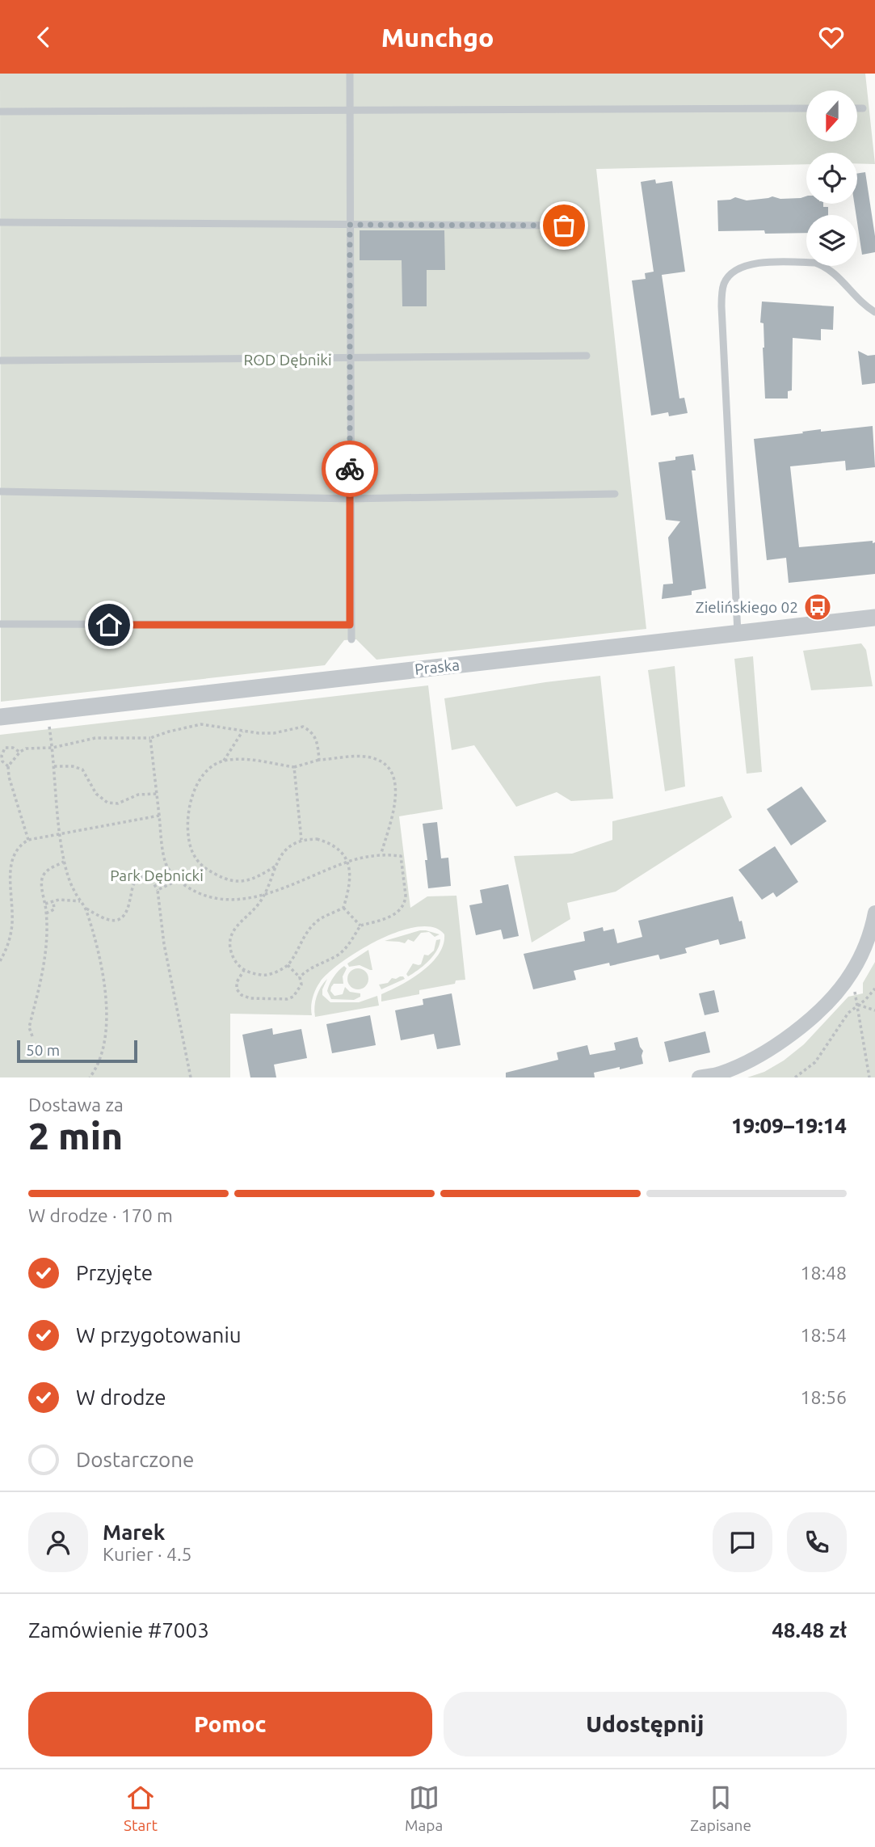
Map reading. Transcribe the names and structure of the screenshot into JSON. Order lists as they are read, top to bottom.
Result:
{
  "streets": {
    "street": ["Praska"]
  },
  "parks": ["ROD Dębniki", "Park Dębnicki"],
  "places": {
    "bus stop": ["Zielińskiego 02"]
  },
  "scale_bar": "50 m",
  "north": "bottom",
  "page": {
    "header": "Munchgo",
    "scale": "50 m",
    "heading": ["2 min", "Dostawa za", "19:09–19:14"],
    "panel": [
      "Marek",
      "Kurier · 4.5",
      "Zamówienie #7003",
      "48.48 zł"
    ],
    "bar": "W drodze · 170 m",
    "list": [
      ["Przyjęte", "18:48"],
      ["W przygotowaniu", "18:54"],
      ["W drodze", "18:56"],
      "Dostarczone"
    ],
    "buttons": ["Pomoc", "Udostępnij"],
    "tabs": ["Start", "Mapa", "Zapisane"]
  }
}
